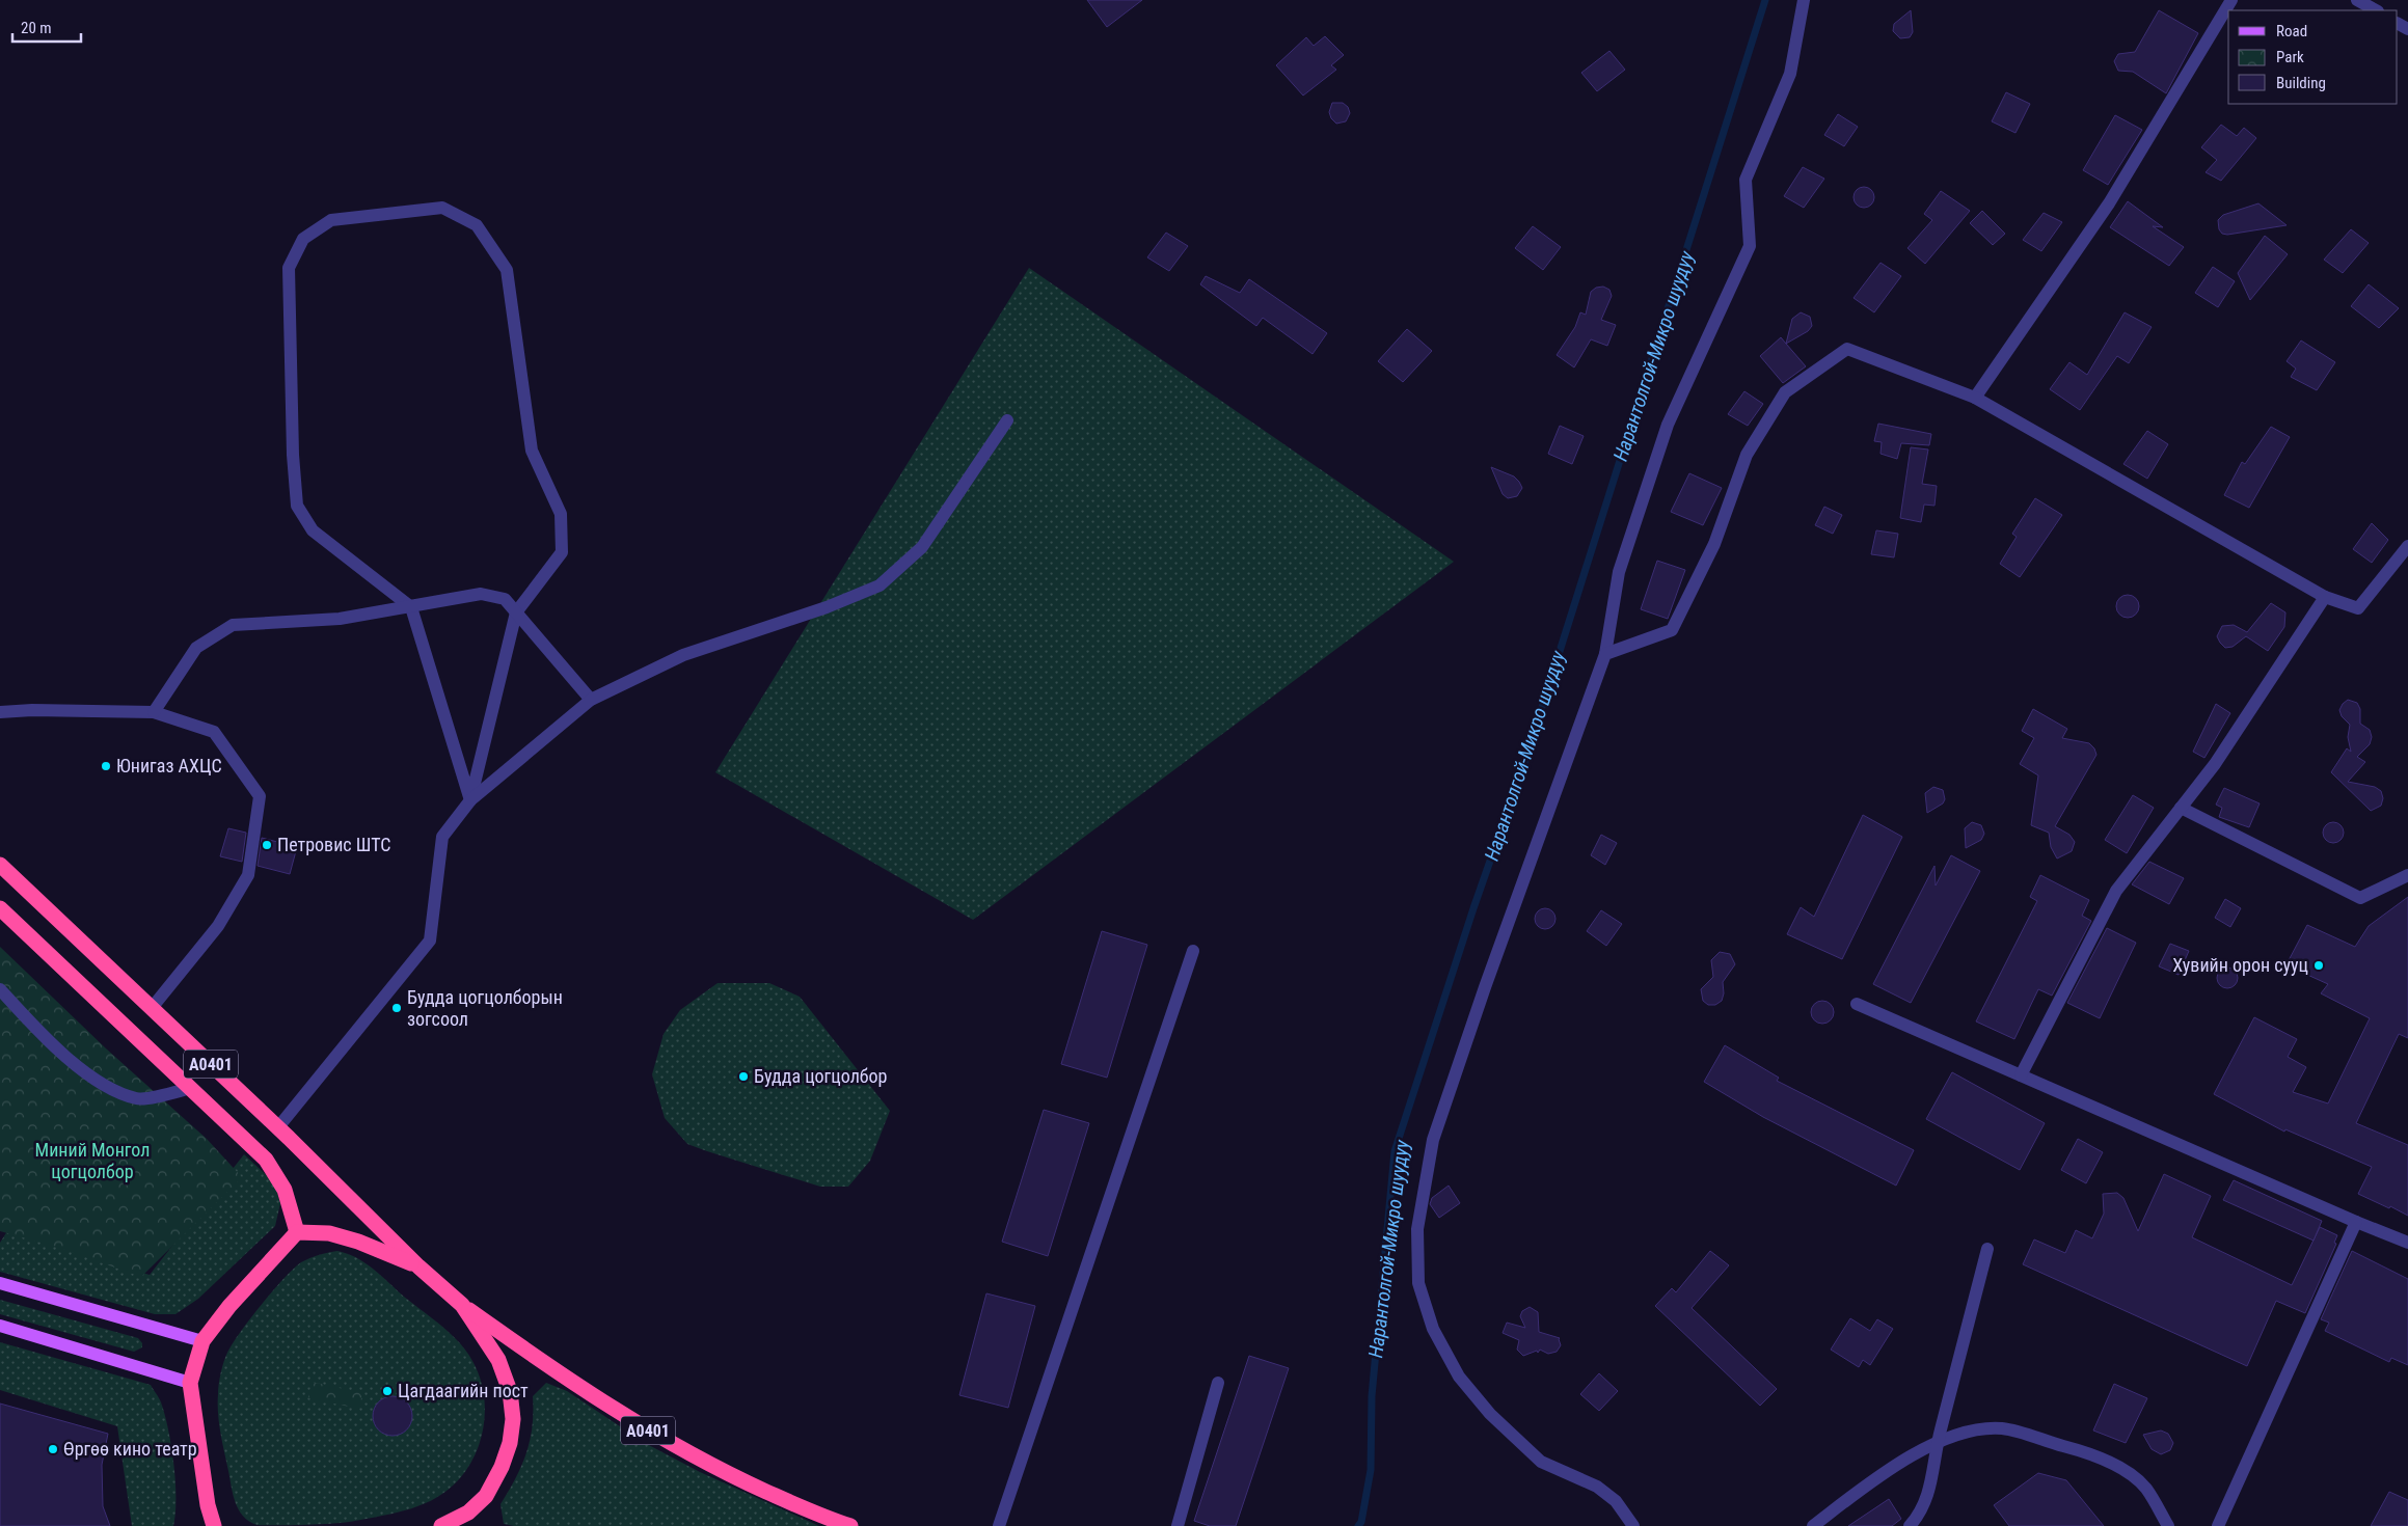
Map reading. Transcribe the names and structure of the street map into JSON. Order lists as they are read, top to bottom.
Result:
{
  "streets": {
    "highway": ["A0401"]
  },
  "water": ["Нарантолгой-Микро шуудуу"],
  "parks": ["Миний Монгол цогцолбор"],
  "places": [
    "Юнигаз АХЦС",
    "Петровис ШТС",
    "Хувийн орон сууц",
    "Будда цогцолборын зогсоол",
    "Будда цогцолбор",
    "Цагдаагийн пост",
    "Өргөө кино театр"
  ],
  "legend": ["Road", "Park", "Building"],
  "scale_bar": "20 m"
}
